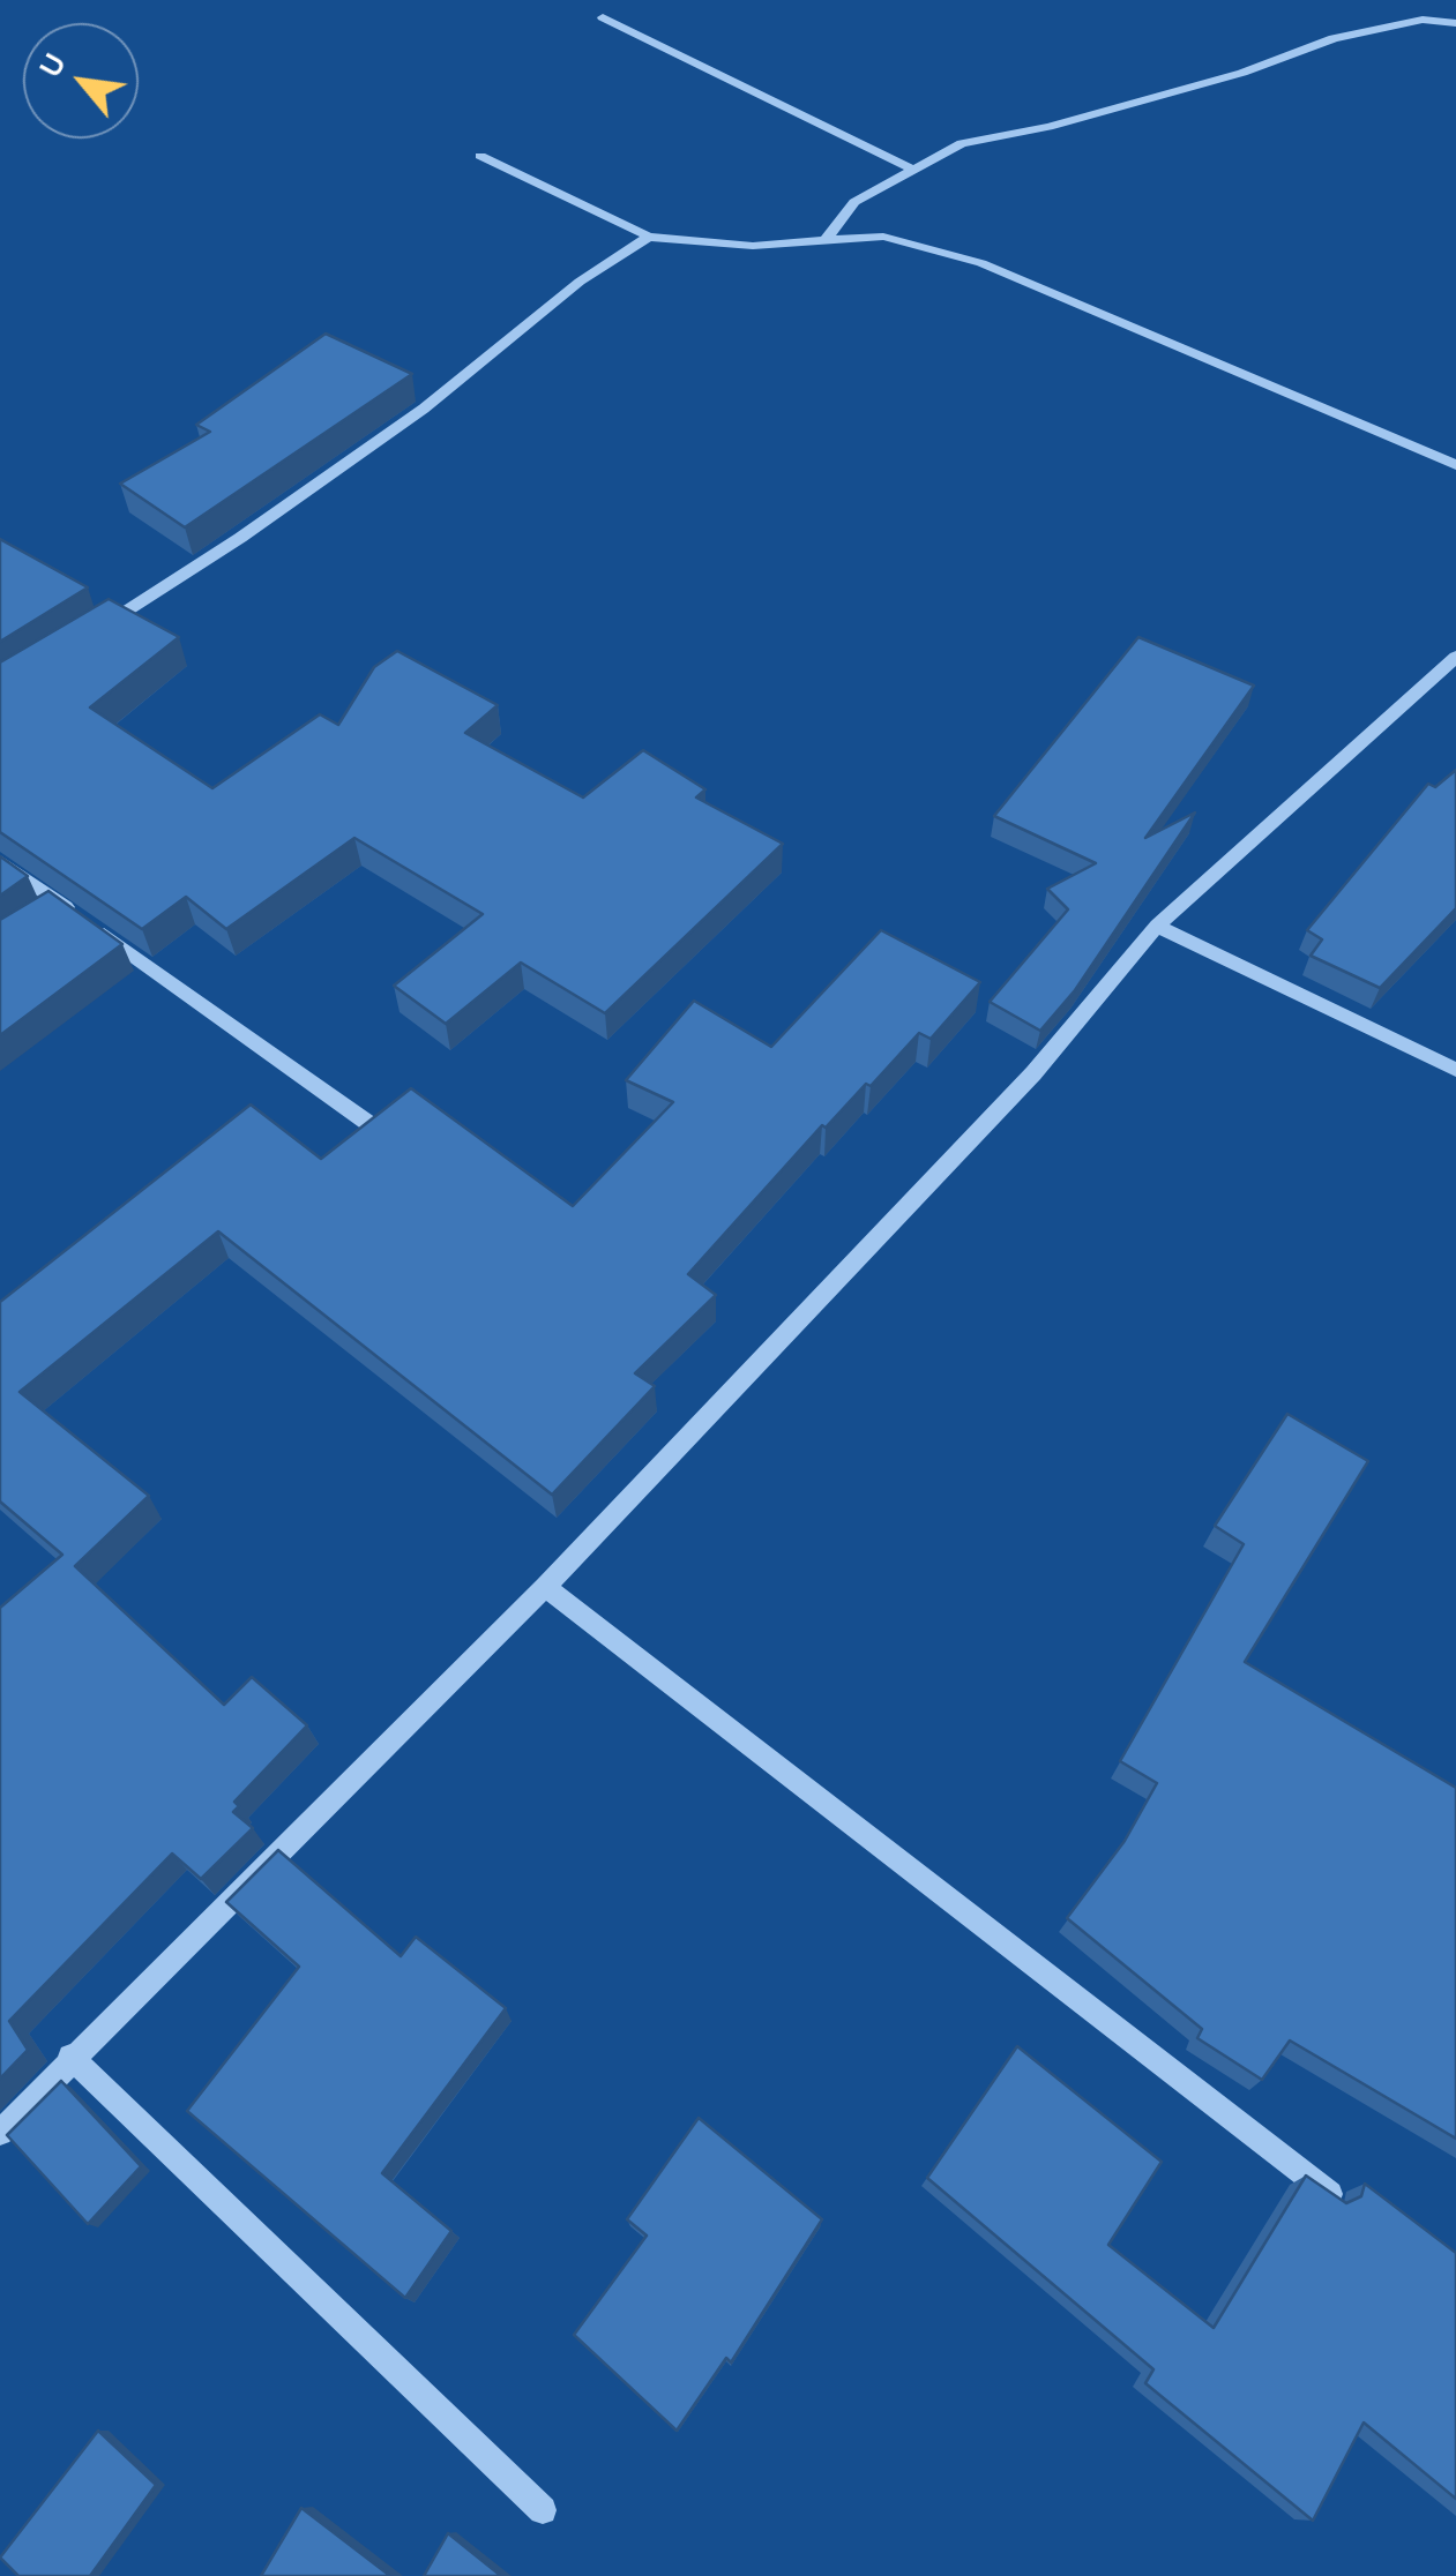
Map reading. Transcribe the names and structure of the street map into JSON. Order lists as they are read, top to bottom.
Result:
{
  "north": "top left"
}
